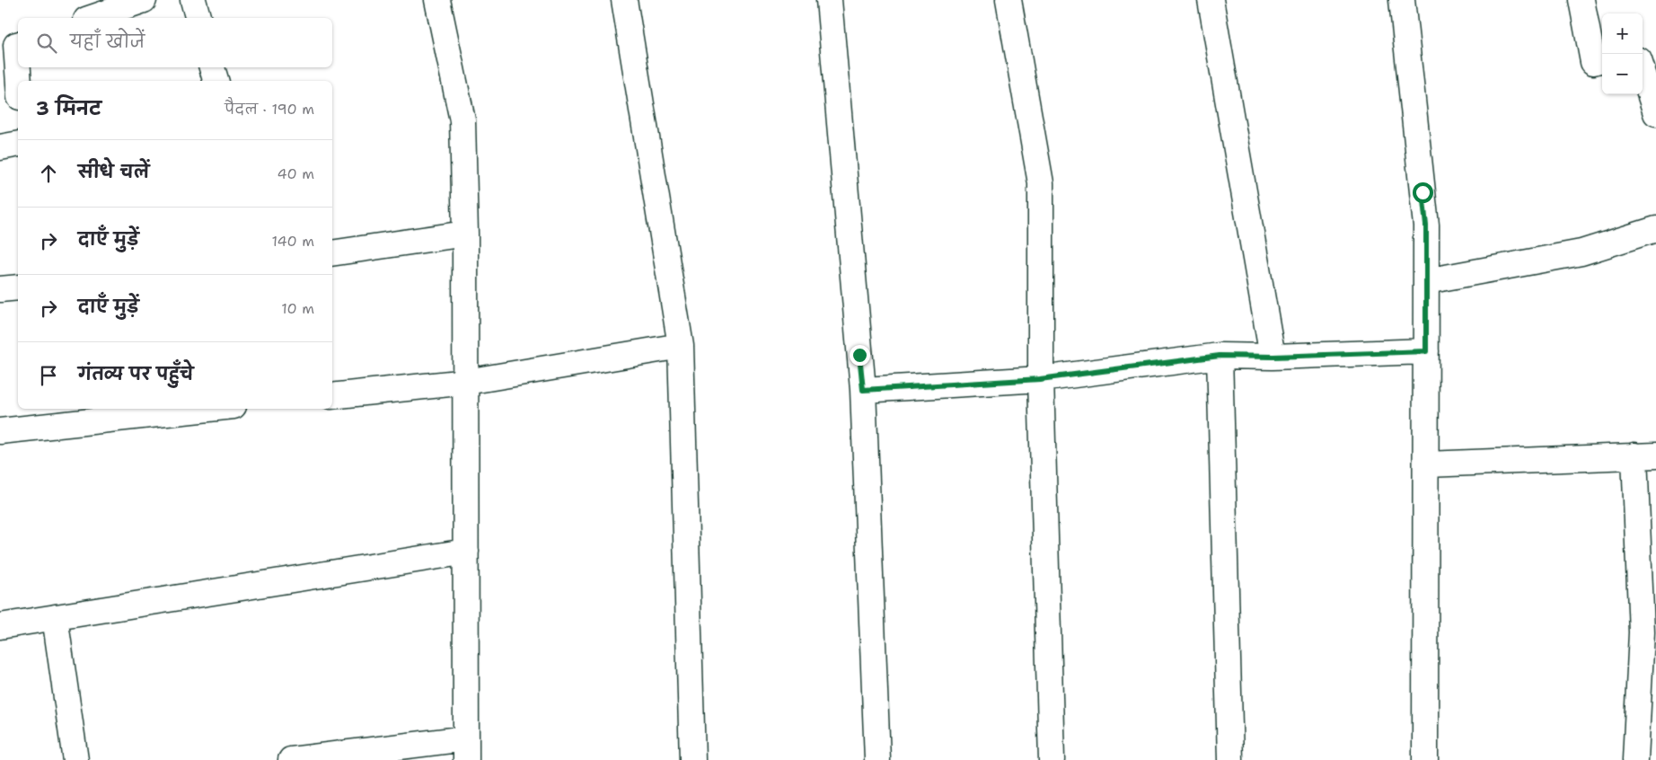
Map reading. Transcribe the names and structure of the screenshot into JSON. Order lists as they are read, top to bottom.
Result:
{
  "page": {
    "map_buttons": ["+", "−"],
    "search": "यहाँ खोजें",
    "heading": ["3 मिनट", "पैदल · 190 m"],
    "list": [
      ["सीधे चलें", "40 m"],
      ["दाएँ मुड़ें", "140 m"],
      ["दाएँ मुड़ें", "10 m"],
      "गंतव्य पर पहुँचे"
    ]
  }
}
